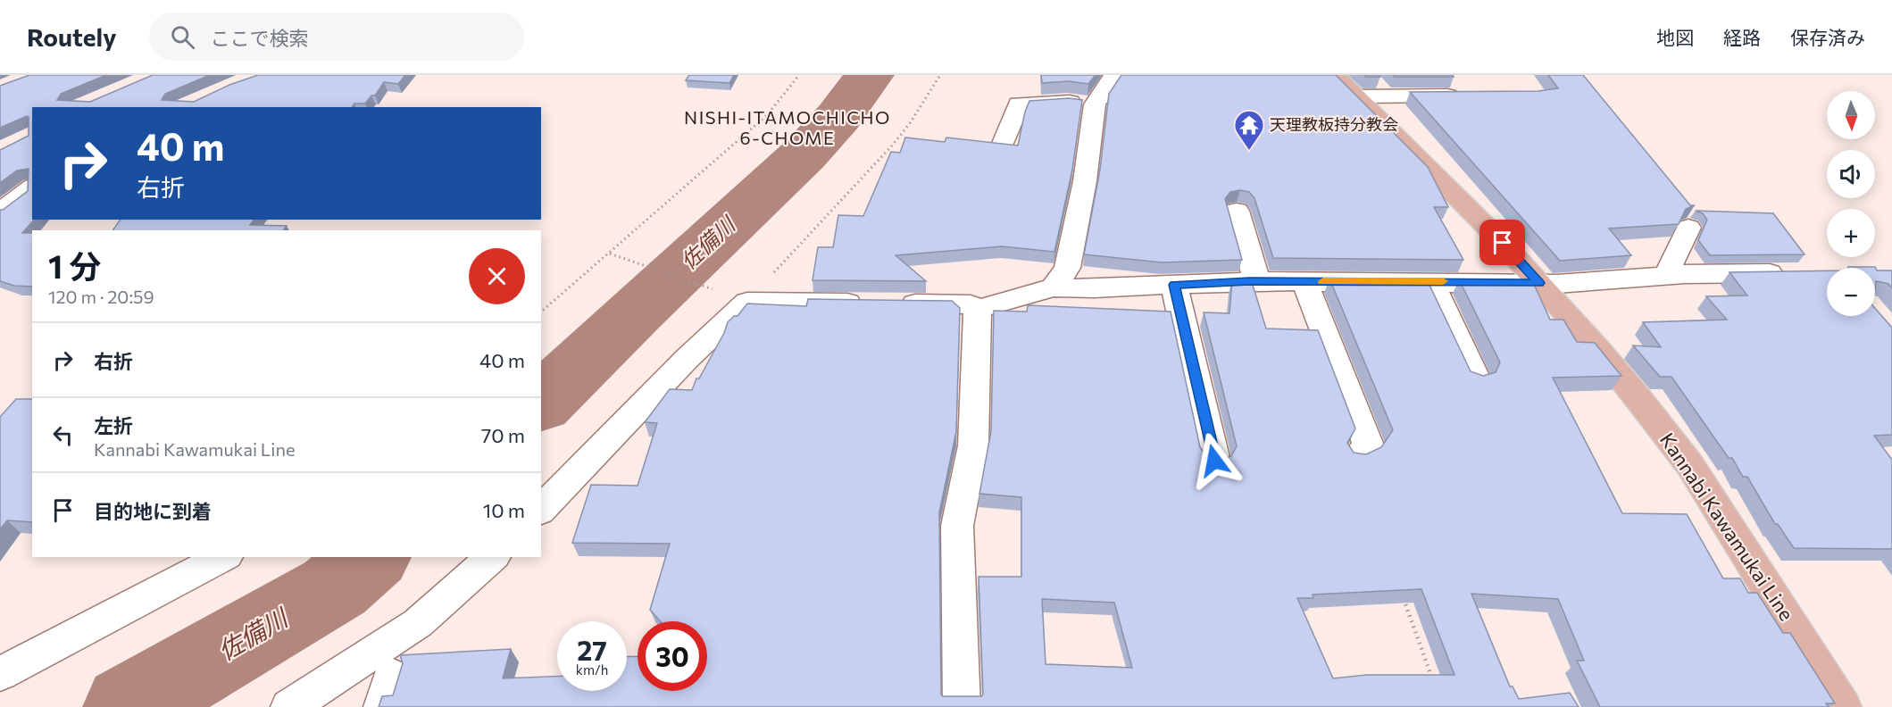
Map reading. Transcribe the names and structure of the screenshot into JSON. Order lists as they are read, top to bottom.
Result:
{
  "streets": {
    "main road": ["Kannabi Kawamukai Line"]
  },
  "districts": ["NISHI-ITAMOCHICHO 6-CHOME"],
  "water": ["佐備川"],
  "places": {
    "temple": ["天理教板持分教会"]
  },
  "north": "bottom",
  "page": {
    "header": "Routely",
    "search": "ここで検索",
    "nav": ["地図", "経路", "保存済み"],
    "map_buttons": ["+", "−"],
    "turn": ["40 m", "右折"],
    "heading": ["1 分", "120 m · 20:59"],
    "list": [
      {
        "name": "右折",
        "value": "40 m"
      },
      {
        "name": "左折",
        "note": "Kannabi Kawamukai Line",
        "value": "70 m"
      },
      {
        "name": "目的地に到着",
        "value": "10 m"
      }
    ],
    "speed": "27 km/h",
    "limit": "30"
  }
}
